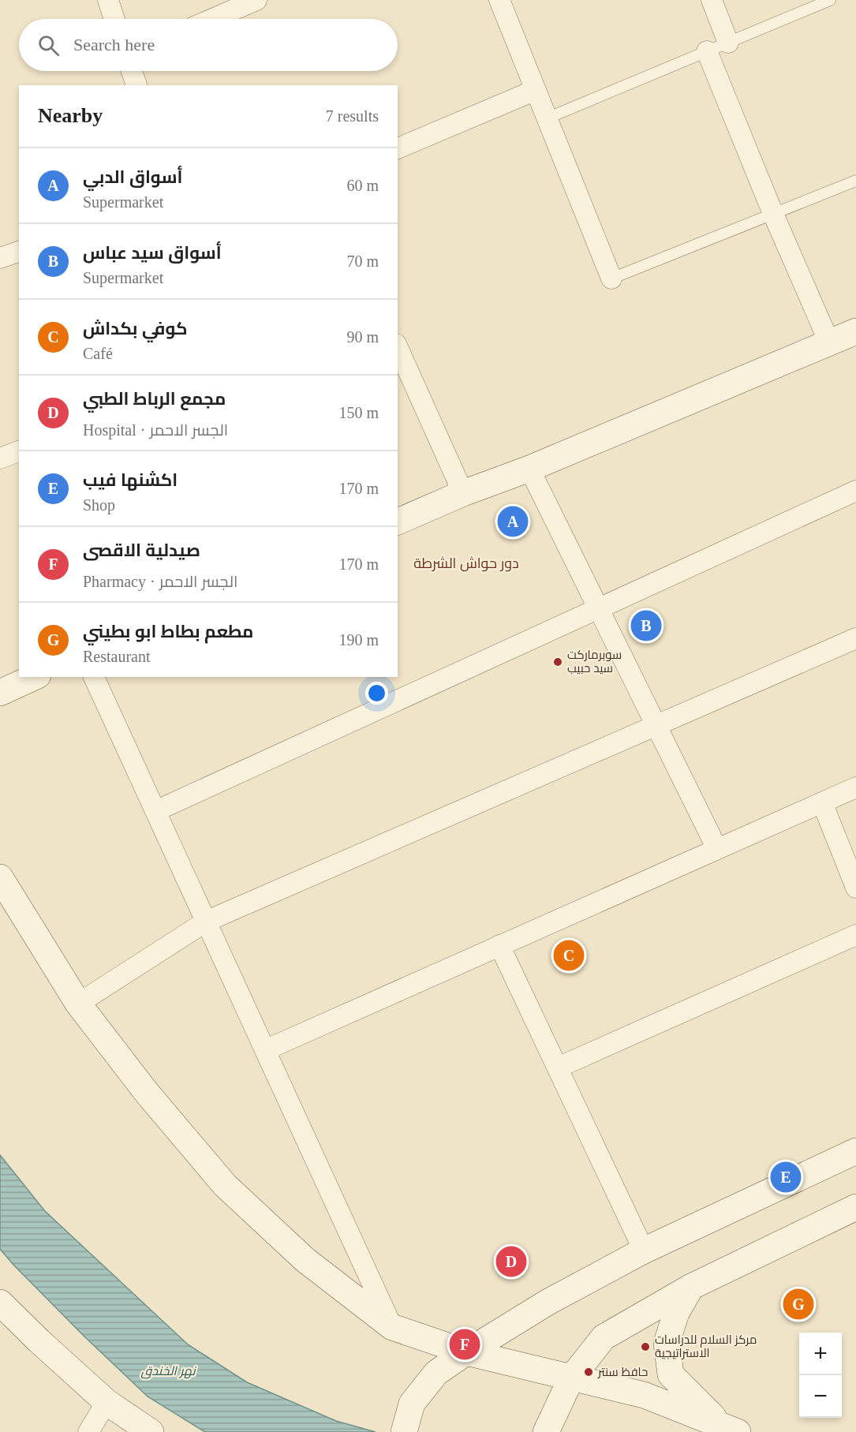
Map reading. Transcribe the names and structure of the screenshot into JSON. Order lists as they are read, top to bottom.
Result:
{
  "districts": ["دور حواش الشرطة"],
  "water": ["نهر الخندق"],
  "places": ["سوبرماركت سيد حبيب", "مركز السلام للدراسات الاستراتيجية", "حافظ سنتر"],
  "page": {
    "search": "Search here",
    "heading": ["Nearby", "7 results"],
    "list": [
      {
        "mark": "A",
        "name": "أسواق الدبي",
        "note": "Supermarket",
        "value": "60 m"
      },
      {
        "mark": "B",
        "name": "أسواق سيد عباس",
        "note": "Supermarket",
        "value": "70 m"
      },
      {
        "mark": "C",
        "name": "كوفي بكداش",
        "note": "Café",
        "value": "90 m"
      },
      {
        "mark": "D",
        "name": "مجمع الرباط الطبي",
        "note": "Hospital · الجسر الاحمر",
        "value": "150 m"
      },
      {
        "mark": "E",
        "name": "اكشنها فيب",
        "note": "Shop",
        "value": "170 m"
      },
      {
        "mark": "F",
        "name": "صيدلية الاقصى",
        "note": "Pharmacy · الجسر الاحمر",
        "value": "170 m"
      },
      {
        "mark": "G",
        "name": "مطعم بطاط ابو بطيني",
        "note": "Restaurant",
        "value": "190 m"
      }
    ],
    "pins": [
      "A",
      "B",
      "C",
      "E",
      "D",
      "G",
      "F"
    ],
    "map_buttons": ["+", "−"]
  }
}
